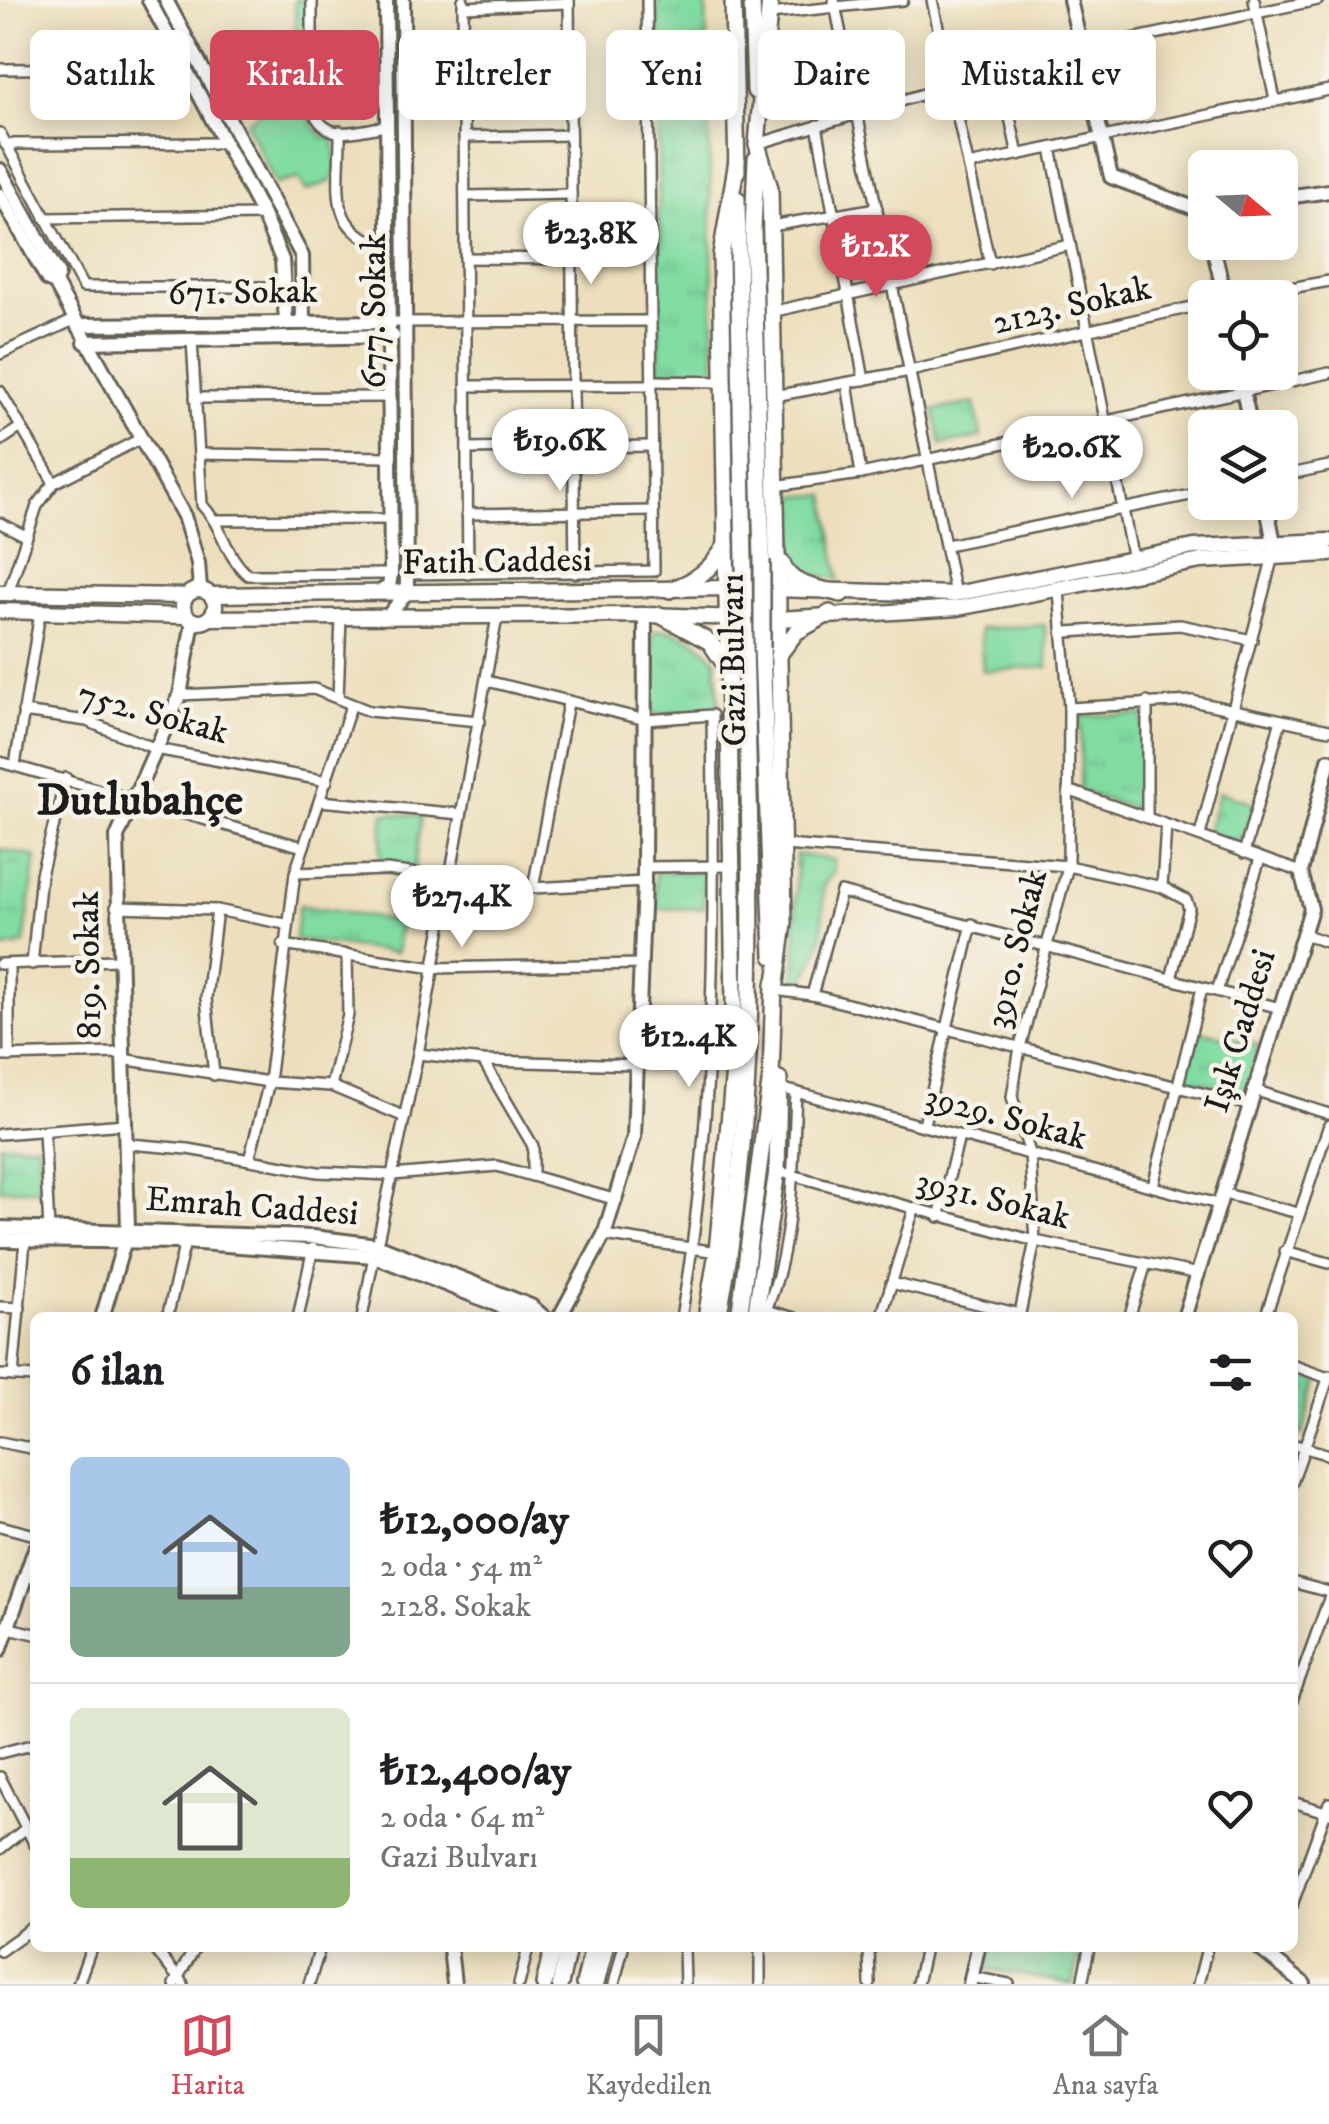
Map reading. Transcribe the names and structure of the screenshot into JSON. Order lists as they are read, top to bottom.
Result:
{
  "streets": {
    "highway": ["Gazi Bulvarı"],
    "main road": ["Fatih Caddesi"],
    "street": [
      "671. Sokak",
      "2123. Sokak",
      "677. Sokak",
      "752. Sokak",
      "3910. Sokak",
      "819. Sokak",
      "Işık Caddesi",
      "3929. Sokak",
      "3931. Sokak",
      "Emrah Caddesi"
    ]
  },
  "crossings": [
    ["671. Sokak", "677. Sokak"],
    ["677. Sokak", "Fatih Caddesi"],
    ["Fatih Caddesi", "3910. Sokak"],
    ["Fatih Caddesi", "819. Sokak"],
    ["752. Sokak", "819. Sokak"],
    ["3910. Sokak", "3929. Sokak"],
    ["3910. Sokak", "3931. Sokak"],
    ["819. Sokak", "Emrah Caddesi"],
    ["Işık Caddesi", "3929. Sokak"],
    ["Işık Caddesi", "3931. Sokak"]
  ],
  "districts": ["Dutlubahçe"],
  "north": "right",
  "page": {
    "chip": [
      "Satılık",
      "Kiralık",
      "Filtreler",
      "Yeni",
      "Daire",
      "Müstakil ev"
    ],
    "price": [
      "₺23.8K",
      "₺12K",
      "₺19.6K",
      "₺20.6K",
      "₺27.4K",
      "₺12.4K"
    ],
    "heading": "6 ilan",
    "list": [
      {
        "name": "₺12,000/ay",
        "note": "2 oda · 54 m² · 2128. Sokak"
      },
      {
        "name": "₺12,400/ay",
        "note": "2 oda · 64 m² · Gazi Bulvarı"
      }
    ],
    "tabs": ["Harita", "Kaydedilen", "Ana sayfa"]
  }
}
